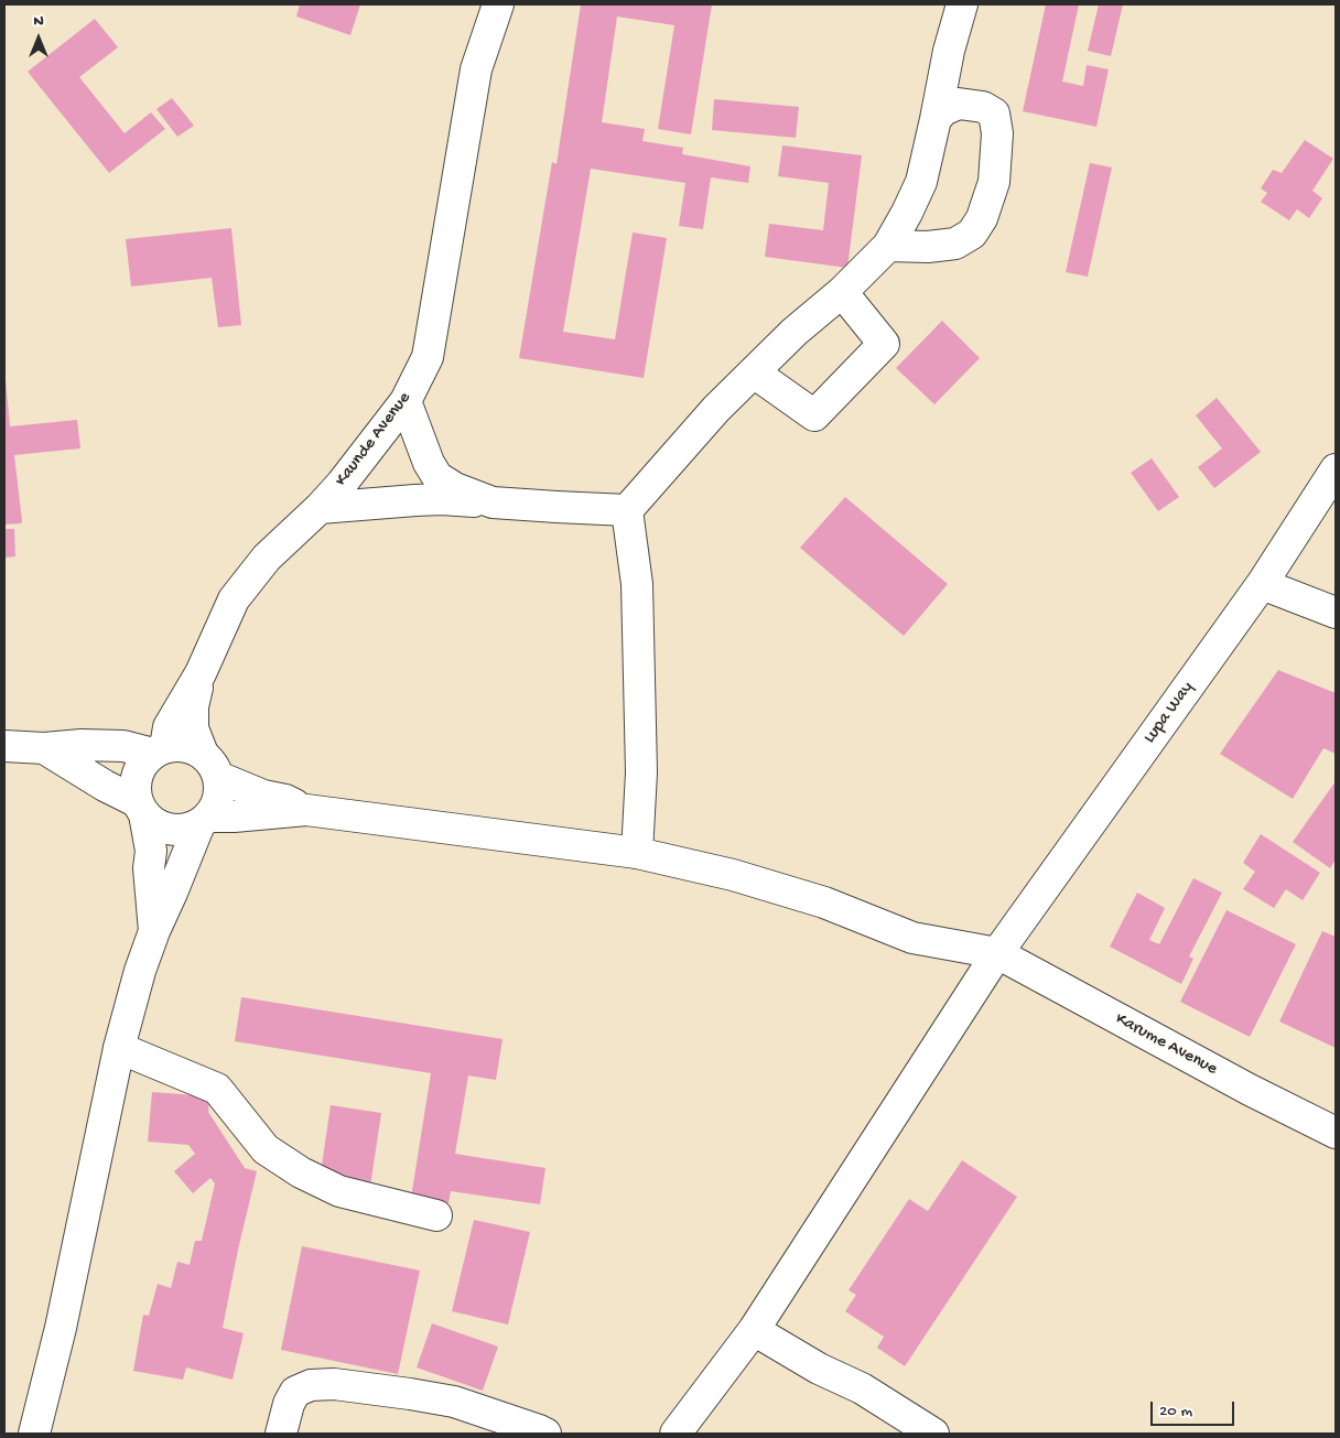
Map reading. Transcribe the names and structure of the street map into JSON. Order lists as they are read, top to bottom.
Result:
{
  "streets": {
    "street": ["Kaunde Avenue", "Lupa Way", "Karume Avenue"]
  },
  "crossings": [
    ["Lupa Way", "Karume Avenue"]
  ],
  "scale_bar": "20 m",
  "north": "top"
}
